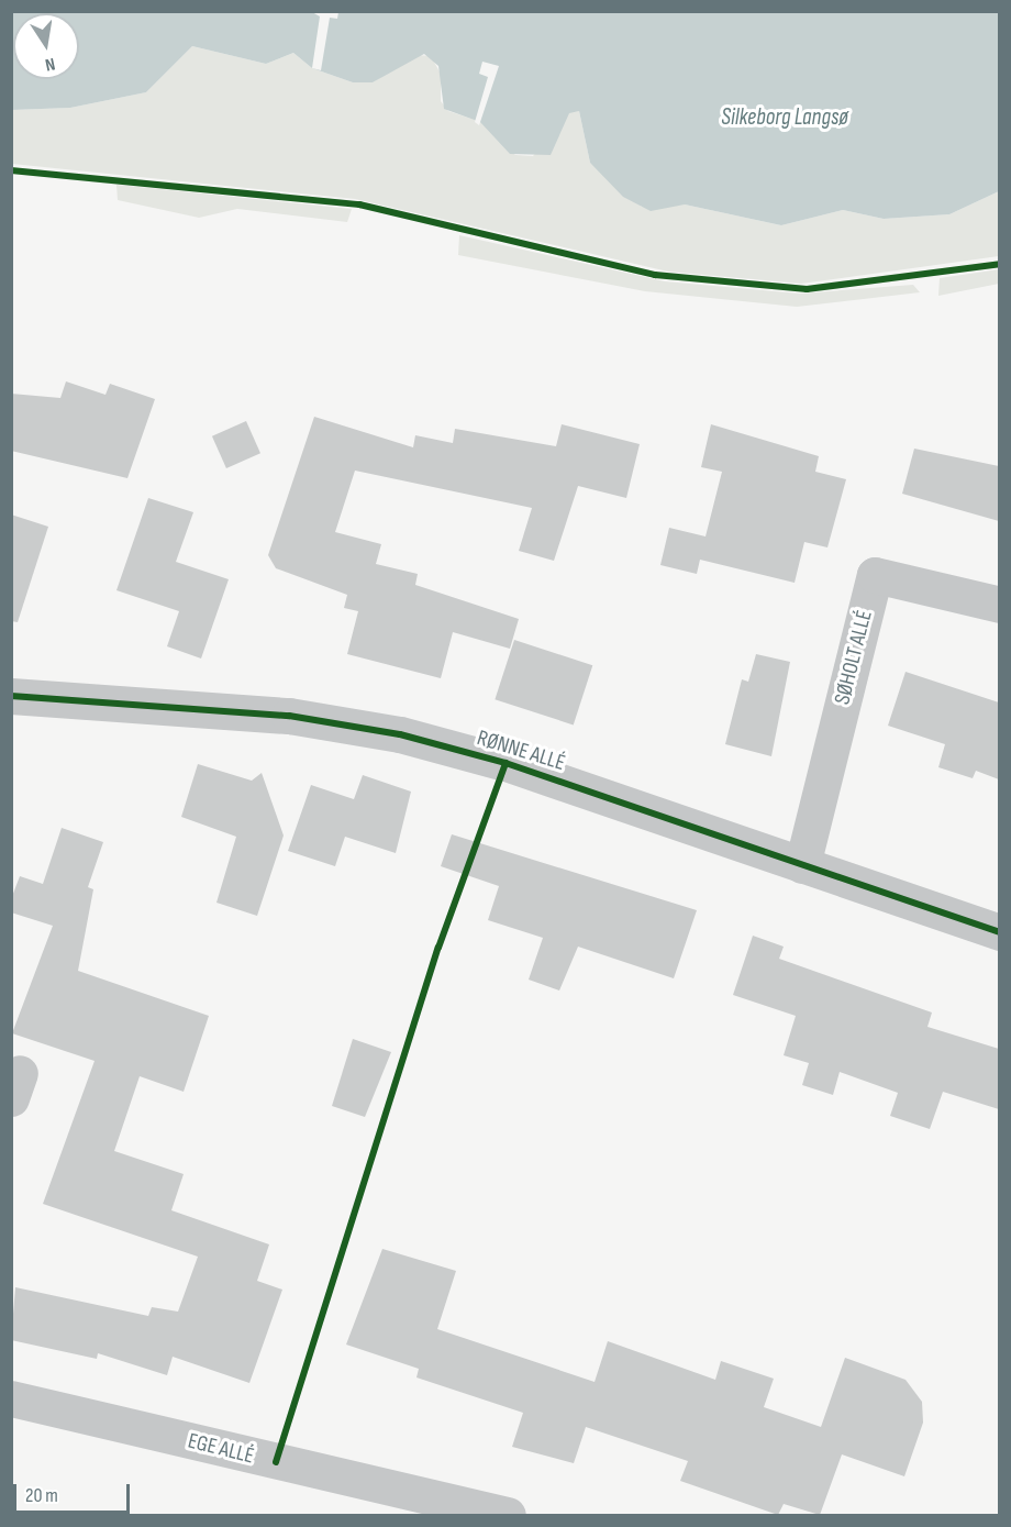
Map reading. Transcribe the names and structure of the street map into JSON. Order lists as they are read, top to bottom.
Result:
{
  "streets": {
    "street": ["SØHOLT ALLÉ", "RØNNE ALLÉ", "EGE ALLÉ"]
  },
  "crossings": [
    ["SØHOLT ALLÉ", "RØNNE ALLÉ"]
  ],
  "water": ["Silkeborg Langsø"],
  "scale_bar": "20 m",
  "north": "bottom"
}
